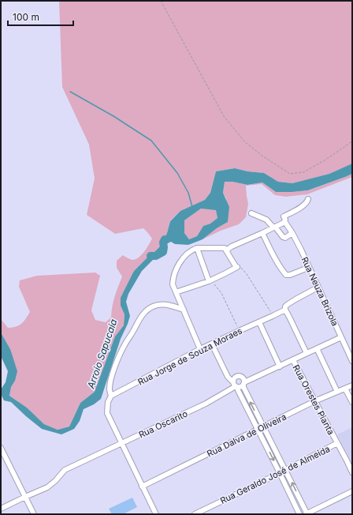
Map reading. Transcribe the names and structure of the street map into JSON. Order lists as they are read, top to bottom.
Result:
{
  "streets": {
    "street": [
      "Rua Neuza Brizola",
      "Rua Jorge de Souza Moraes",
      "Rua Orestes Pianta",
      "Rua Oscarito",
      "Rua Dalva de Oliveira",
      "Rua Geraldo José de Almeida"
    ]
  },
  "crossings": [
    ["Rua Neuza Brizola", "Rua Jorge de Souza Moraes"],
    ["Rua Orestes Pianta", "Rua Dalva de Oliveira"],
    ["Rua Orestes Pianta", "Rua Geraldo José de Almeida"]
  ],
  "water": ["Arroio Sapucaia"],
  "scale_bar": "100 m"
}
